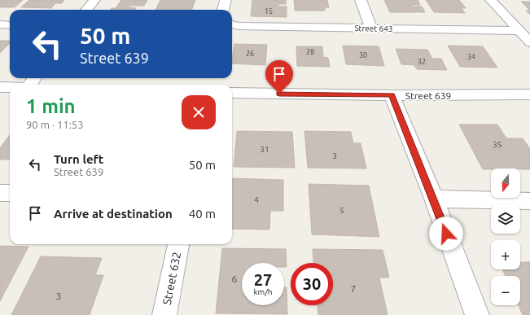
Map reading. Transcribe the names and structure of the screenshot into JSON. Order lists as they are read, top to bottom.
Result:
{
  "streets": {
    "street": ["Street 643", "Street 639", "Street 632"]
  },
  "house_numbers": [
    "15",
    "28",
    "26",
    "30",
    "34",
    "32",
    "35",
    "31",
    "3",
    "4",
    "5",
    "6",
    "7",
    "3"
  ],
  "north": "bottom",
  "page": {
    "turn": ["50 m", "Street 639"],
    "heading": ["1 min", "90 m · 11:53"],
    "list": [
      {
        "name": "Turn left",
        "note": "Street 639",
        "value": "50 m"
      },
      {
        "name": "Arrive at destination",
        "value": "40 m"
      }
    ],
    "map_buttons": ["+", "−"],
    "speed": "27 km/h",
    "limit": "30"
  }
}
